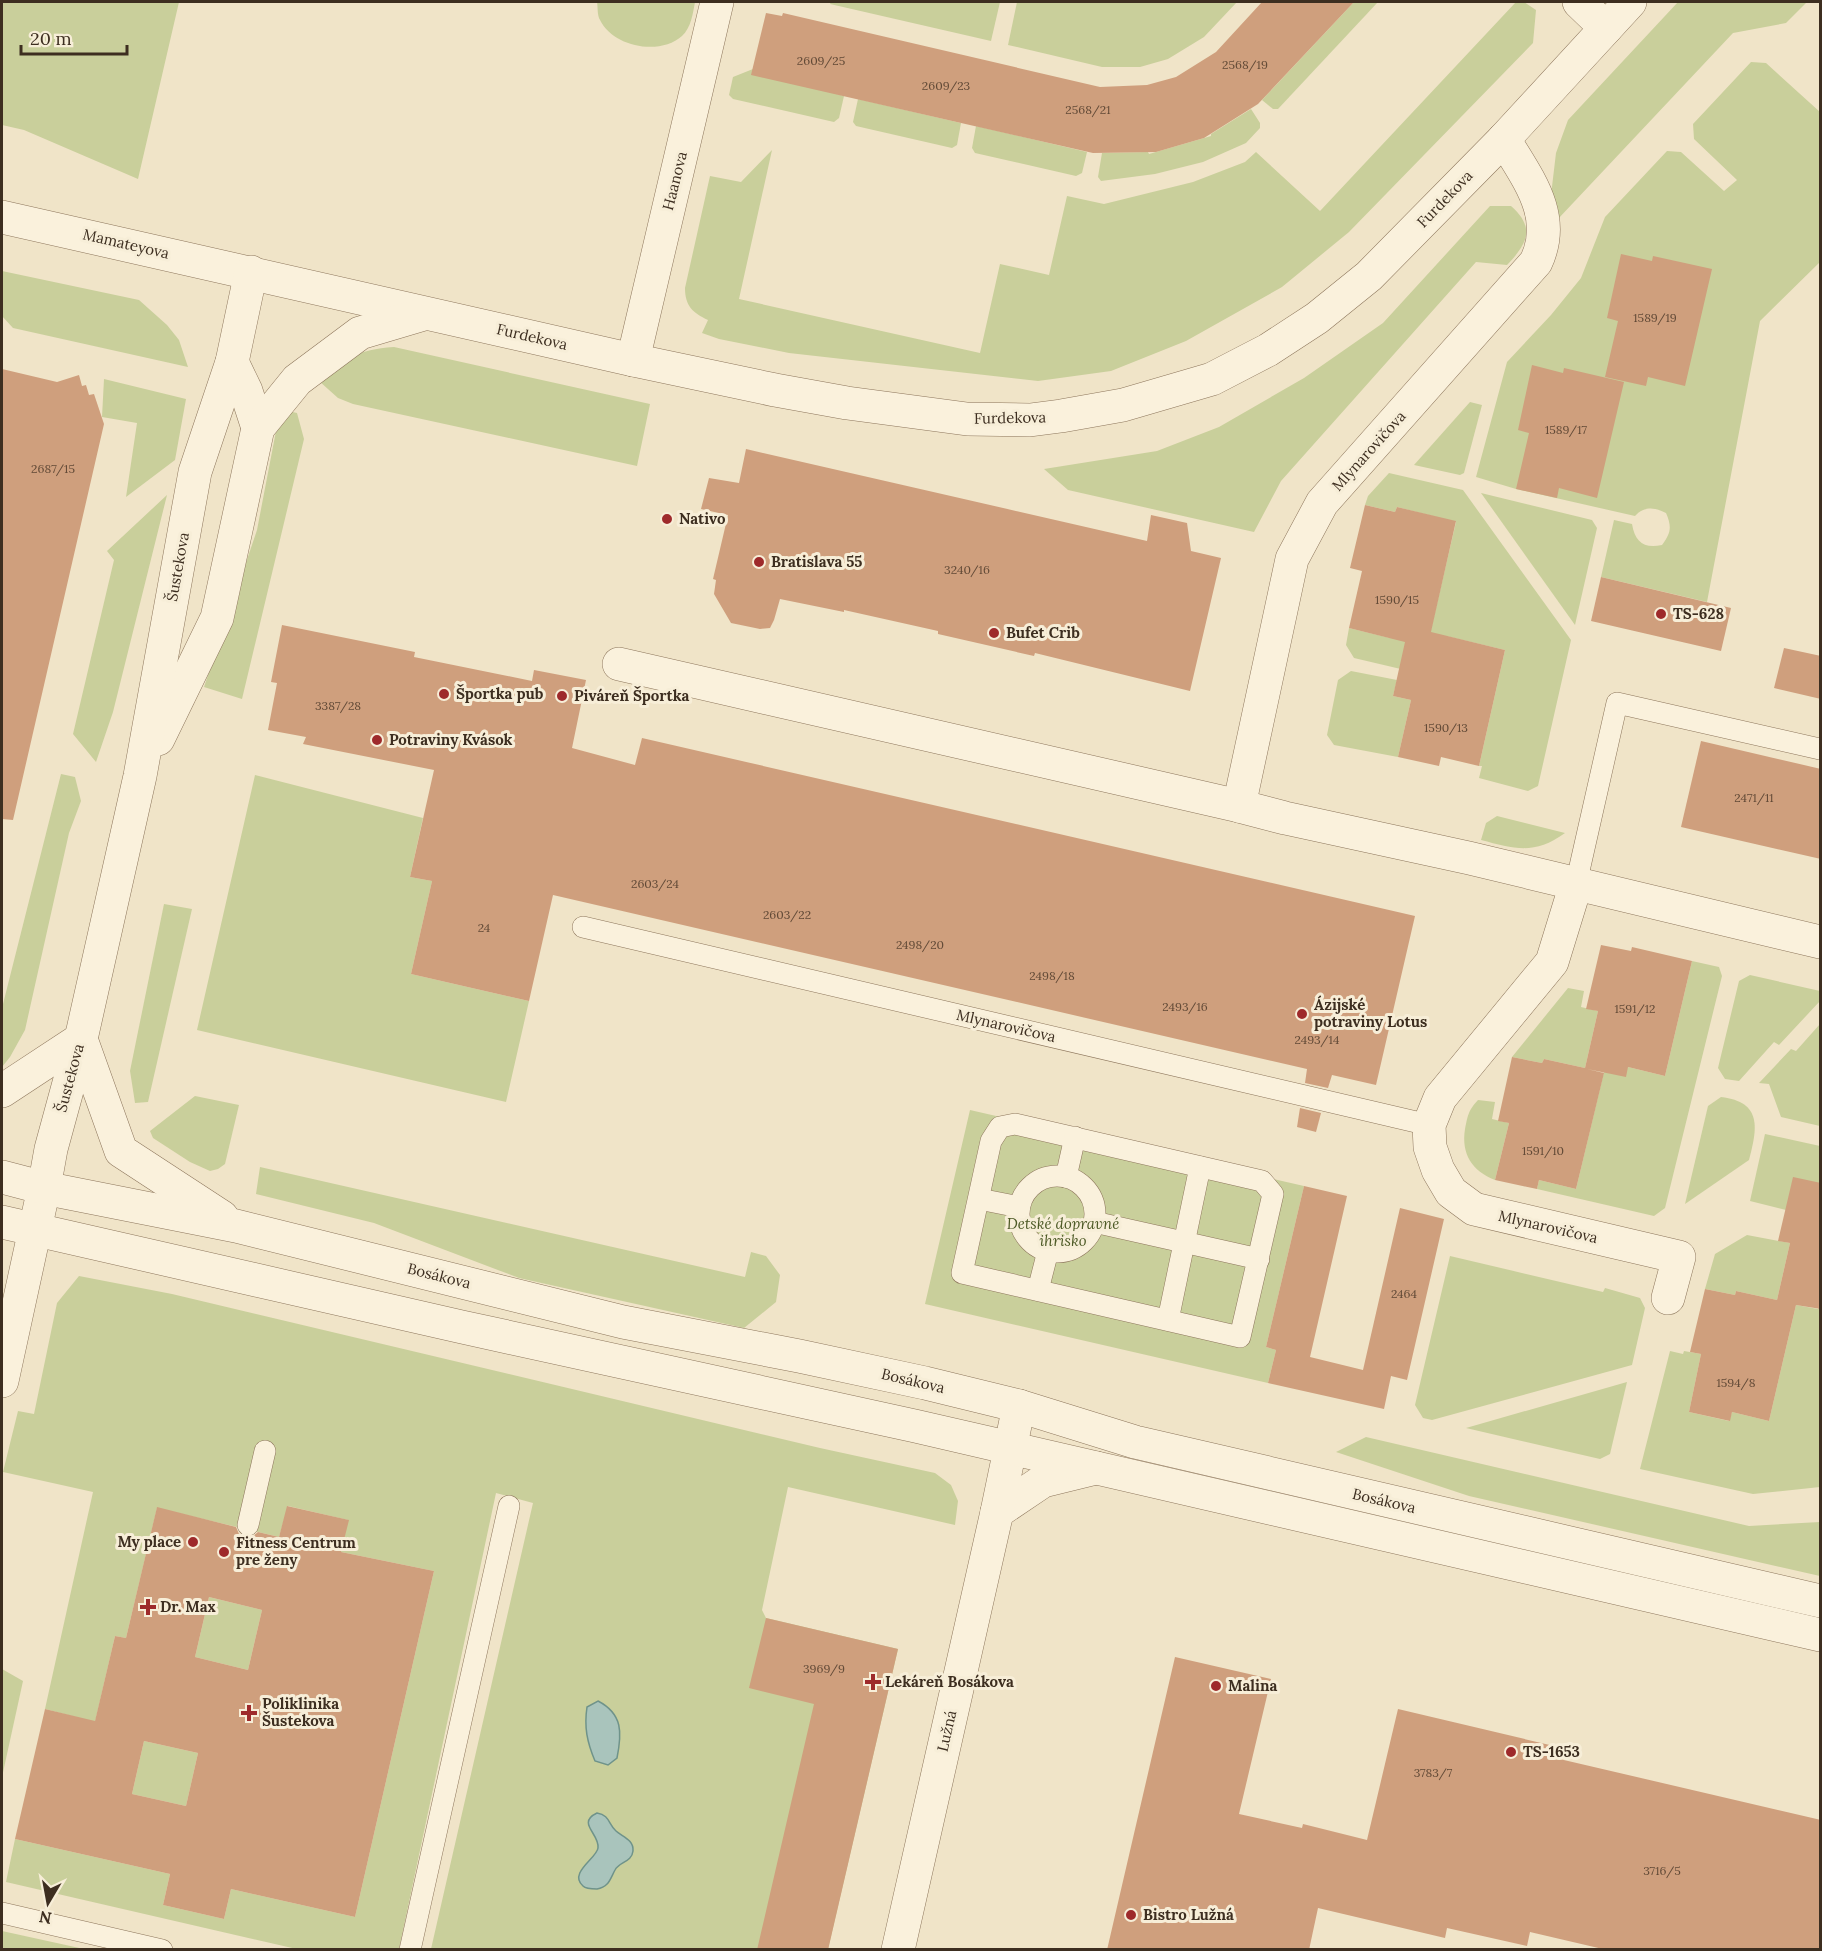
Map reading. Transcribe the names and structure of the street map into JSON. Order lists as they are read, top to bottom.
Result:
{
  "streets": {
    "street": [
      "Haanova",
      "Furdekova",
      "Mamateyova",
      "Mlynarovičova",
      "Šustekova",
      "Bosákova",
      "Lužná"
    ]
  },
  "crossings": [
    ["Haanova", "Furdekova"],
    ["Furdekova", "Mamateyova"],
    ["Furdekova", "Mlynarovičova"],
    ["Furdekova", "Šustekova"],
    ["Mamateyova", "Šustekova"],
    ["Šustekova", "Bosákova"],
    ["Bosákova", "Lužná"]
  ],
  "parks": ["Detské dopravné ihrisko"],
  "places": {
    "other": [
      "Nativo",
      "Bratislava 55",
      "TS-628",
      "Bufet Crib",
      "Športka pub",
      "Piváreň Športka",
      "Potraviny Kvások",
      "Ázijské potraviny Lotus",
      "My place",
      "Fitness Centrum pre ženy",
      "Malina",
      "TS-1653",
      "Bistro Lužná"
    ],
    "health": ["Dr. Max", "Lekáreň Bosákova", "Poliklinika Šustekova"]
  },
  "house_numbers": [
    "2609/25",
    "2568/19",
    "2609/23",
    "2568/21",
    "1589/19",
    "1589/17",
    "2687/15",
    "3240/16",
    "1590/15",
    "3387/28",
    "1590/13",
    "2471/11",
    "2603/24",
    "2603/22",
    "24",
    "2498/20",
    "2498/18",
    "2493/16",
    "1591/12",
    "2493/14",
    "1591/10",
    "2464",
    "1594/8",
    "3969/9",
    "3783/7",
    "3716/5"
  ],
  "scale_bar": "20 m",
  "north": "bottom"
}
